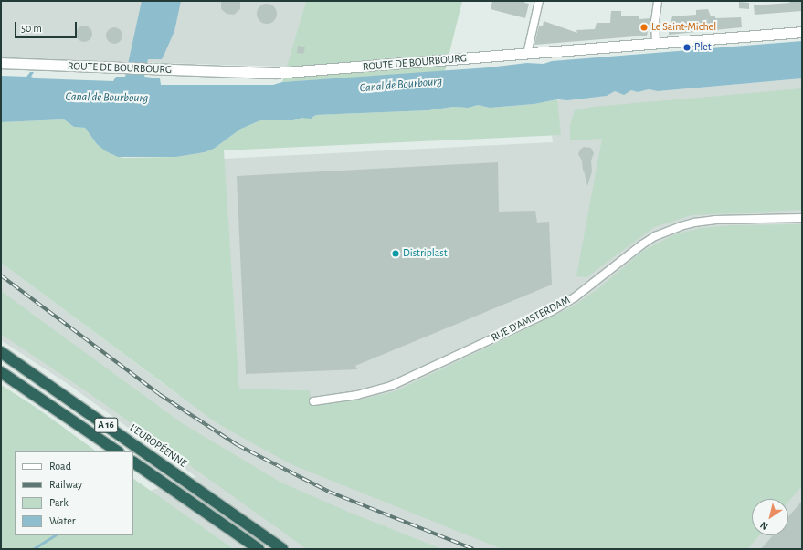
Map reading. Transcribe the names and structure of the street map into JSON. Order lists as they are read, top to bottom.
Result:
{
  "streets": {
    "highway": ["A 16", "L'EUROPÉENNE"],
    "main road": ["ROUTE DE BOURBOURG"],
    "street": ["RUE D'AMSTERDAM"]
  },
  "water": ["Canal de Bourbourg"],
  "places": ["Le Saint-Michel", "Plet", "Distriplast"],
  "legend": [
    "Road",
    "Railway",
    "Park",
    "Water"
  ],
  "scale_bar": "50 m",
  "north": "bottom left"
}
